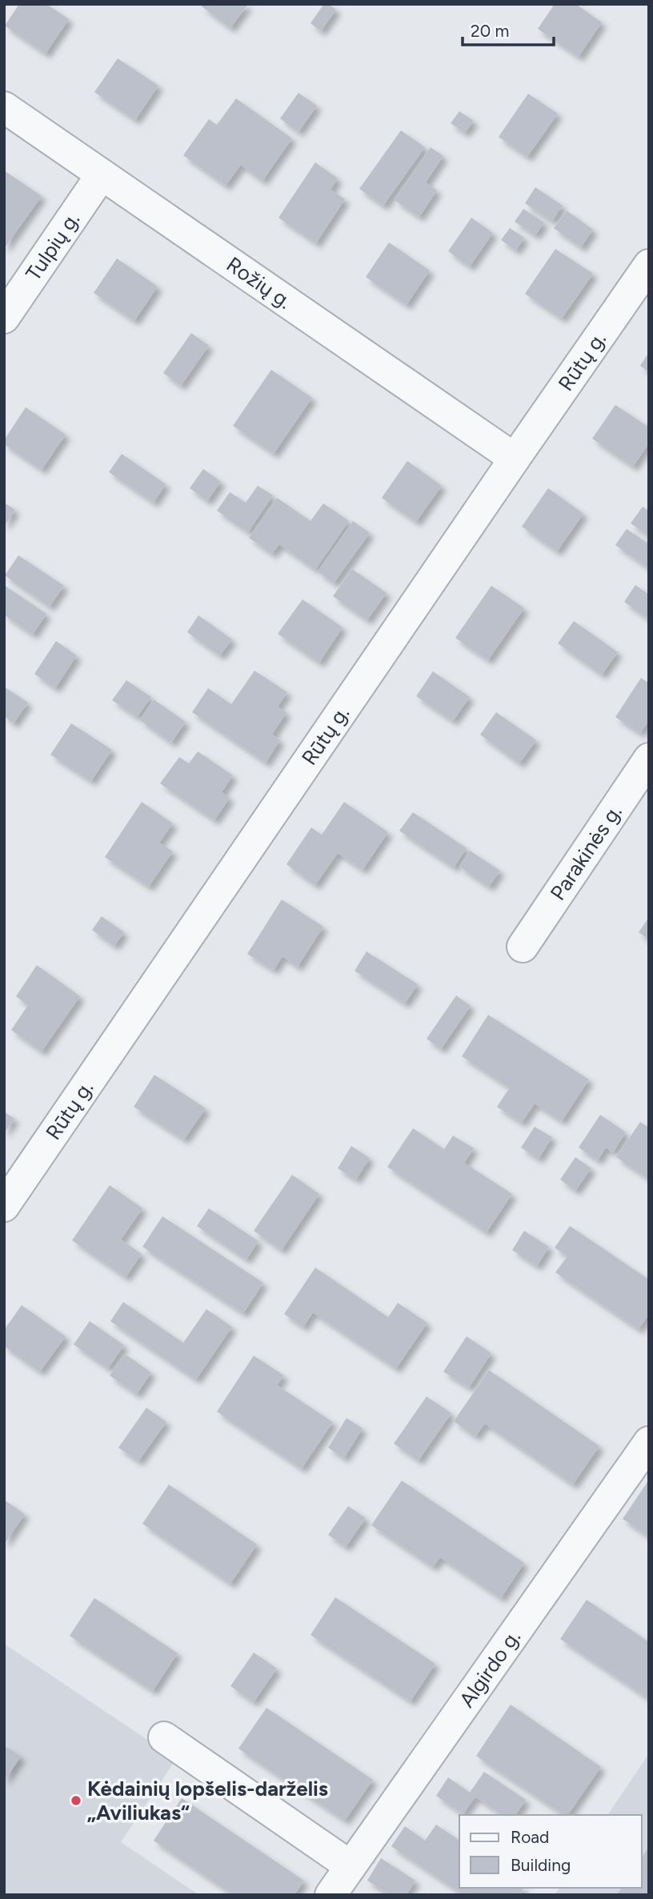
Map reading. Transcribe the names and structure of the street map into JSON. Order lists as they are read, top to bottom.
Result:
{
  "streets": {
    "street": [
      "Tulpių g.",
      "Rožių g.",
      "Rūtų g.",
      "Parakinės g.",
      "Algirdo g."
    ]
  },
  "crossings": [
    ["Tulpių g.", "Rožių g."],
    ["Rožių g.", "Rūtų g."]
  ],
  "places": ["Kėdainių lopšelis-darželis „Aviliukas“"],
  "legend": ["Road", "Building"],
  "scale_bar": "20 m"
}
